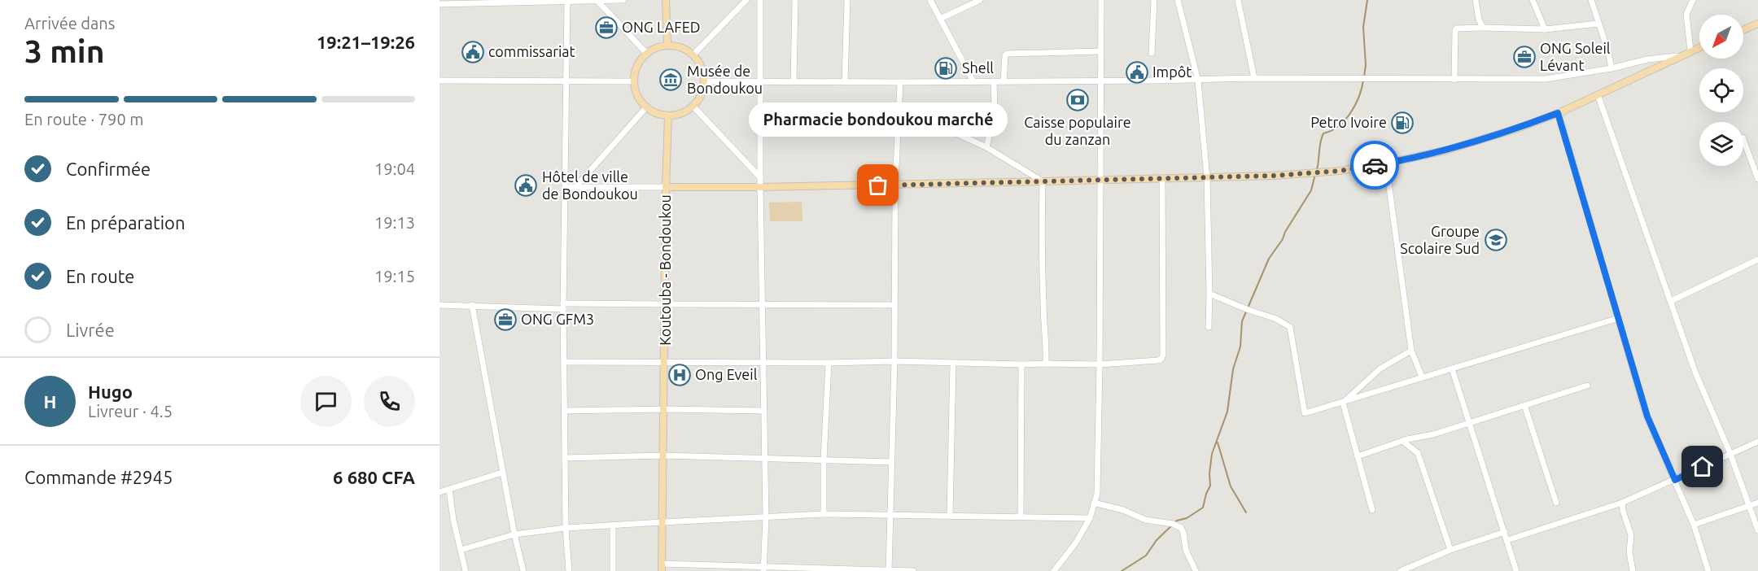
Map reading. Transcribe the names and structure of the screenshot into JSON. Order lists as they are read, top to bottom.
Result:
{
  "streets": {
    "main road": ["Koutouba - Bondoukou"]
  },
  "places": {
    "office": ["ONG LAFED", "ONG Soleil Lévant", "ONG GFM3"],
    "public building": ["commissariat", "Impôt", "Hôtel de ville de Bondoukou"],
    "fuel station": ["Shell", "Petro Ivoire"],
    "museum": ["Musée de Bondoukou"],
    "bank": ["Caisse populaire du zanzan"],
    "other": ["Pharmacie bondoukou marché"],
    "school or university": ["Groupe Scolaire Sud"],
    "hospital": ["Ong Eveil"]
  },
  "north": "bottom left",
  "page": {
    "heading": ["3 min", "Arrivée dans", "19:21–19:26"],
    "panel": [
      "Hugo",
      "Livreur · 4.5",
      "Commande #2945",
      "6 680 CFA"
    ],
    "bar": "En route · 790 m",
    "bubble": "Pharmacie bondoukou marché",
    "list": [
      ["Confirmée", "19:04"],
      ["En préparation", "19:13"],
      ["En route", "19:15"],
      "Livrée"
    ],
    "round": "H"
  }
}
